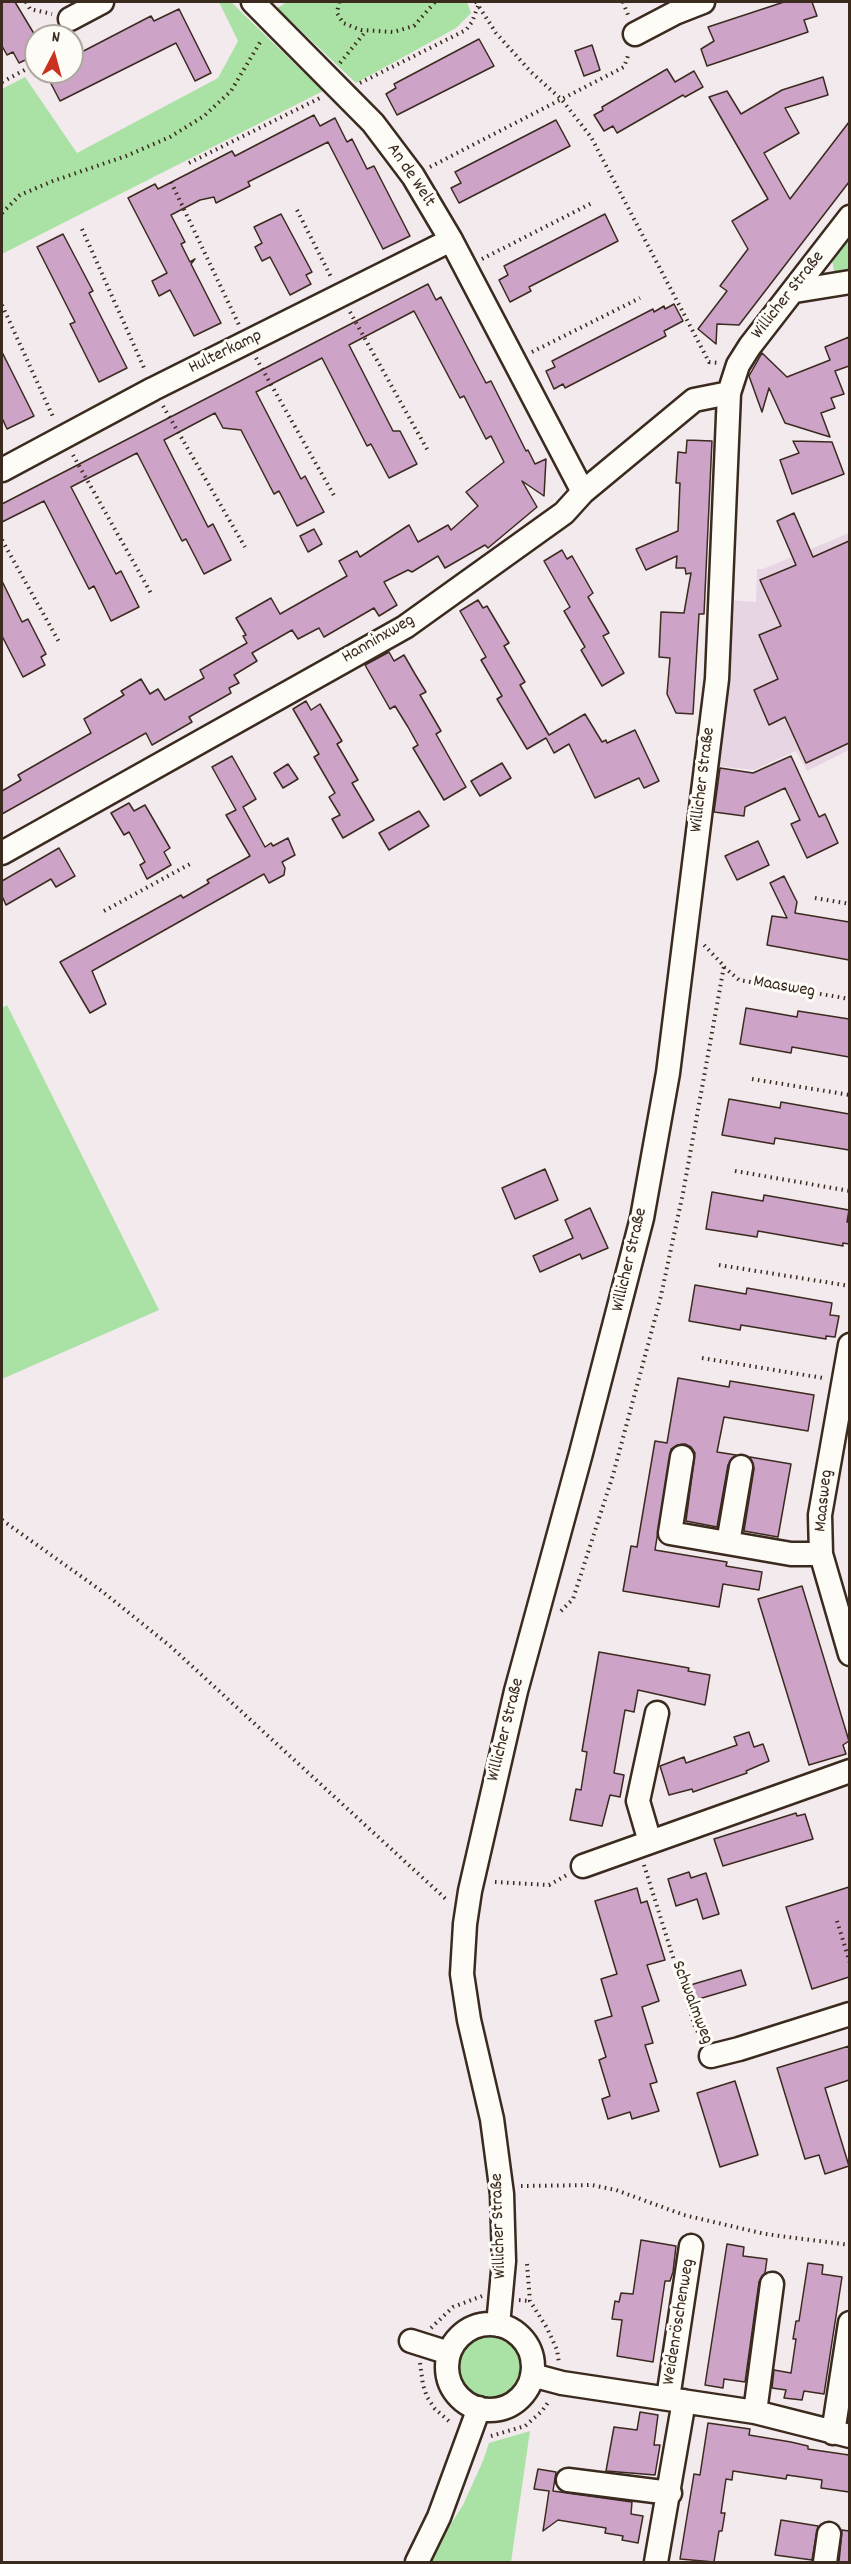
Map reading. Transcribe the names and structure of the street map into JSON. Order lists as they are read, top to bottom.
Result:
{
  "streets": {
    "street": [
      "An de Welt",
      "Willicher Straße",
      "Hulterkamp",
      "Hanninxweg",
      "Maasweg",
      "Schwalmweg",
      "Weidenröschenweg"
    ]
  },
  "crossings": [
    ["An de Welt", "Hulterkamp"],
    ["An de Welt", "Hanninxweg"],
    ["Willicher Straße", "Hanninxweg"],
    ["Willicher Straße", "Maasweg"],
    ["Willicher Straße", "Weidenröschenweg"]
  ],
  "north": "top"
}
